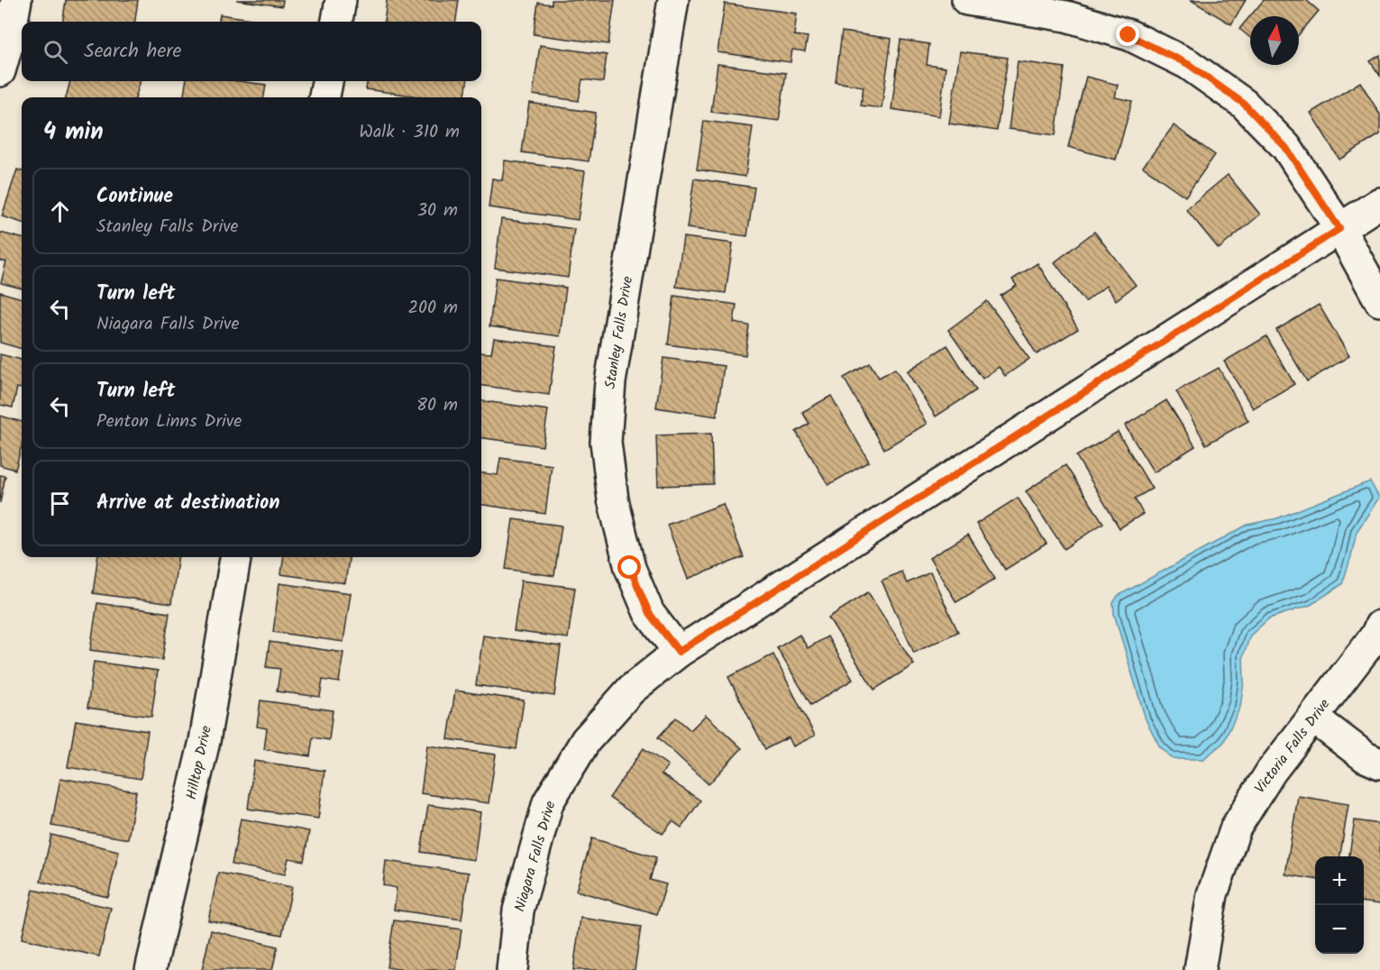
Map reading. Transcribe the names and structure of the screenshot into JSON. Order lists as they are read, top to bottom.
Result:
{
  "streets": {
    "street": [
      "Stanley Falls Drive",
      "Victoria Falls Drive",
      "Hilltop Drive",
      "Niagara Falls Drive"
    ]
  },
  "crossings": [
    ["Stanley Falls Drive", "Niagara Falls Drive"]
  ],
  "north": "top",
  "page": {
    "search": "Search here",
    "heading": ["4 min", "Walk · 310 m"],
    "list": [
      ["Continue", "Stanley Falls Drive", "30 m"],
      ["Turn left", "Niagara Falls Drive", "200 m"],
      ["Turn left", "Penton Linns Drive", "80 m"],
      "Arrive at destination"
    ],
    "map_buttons": ["+", "−"]
  }
}
